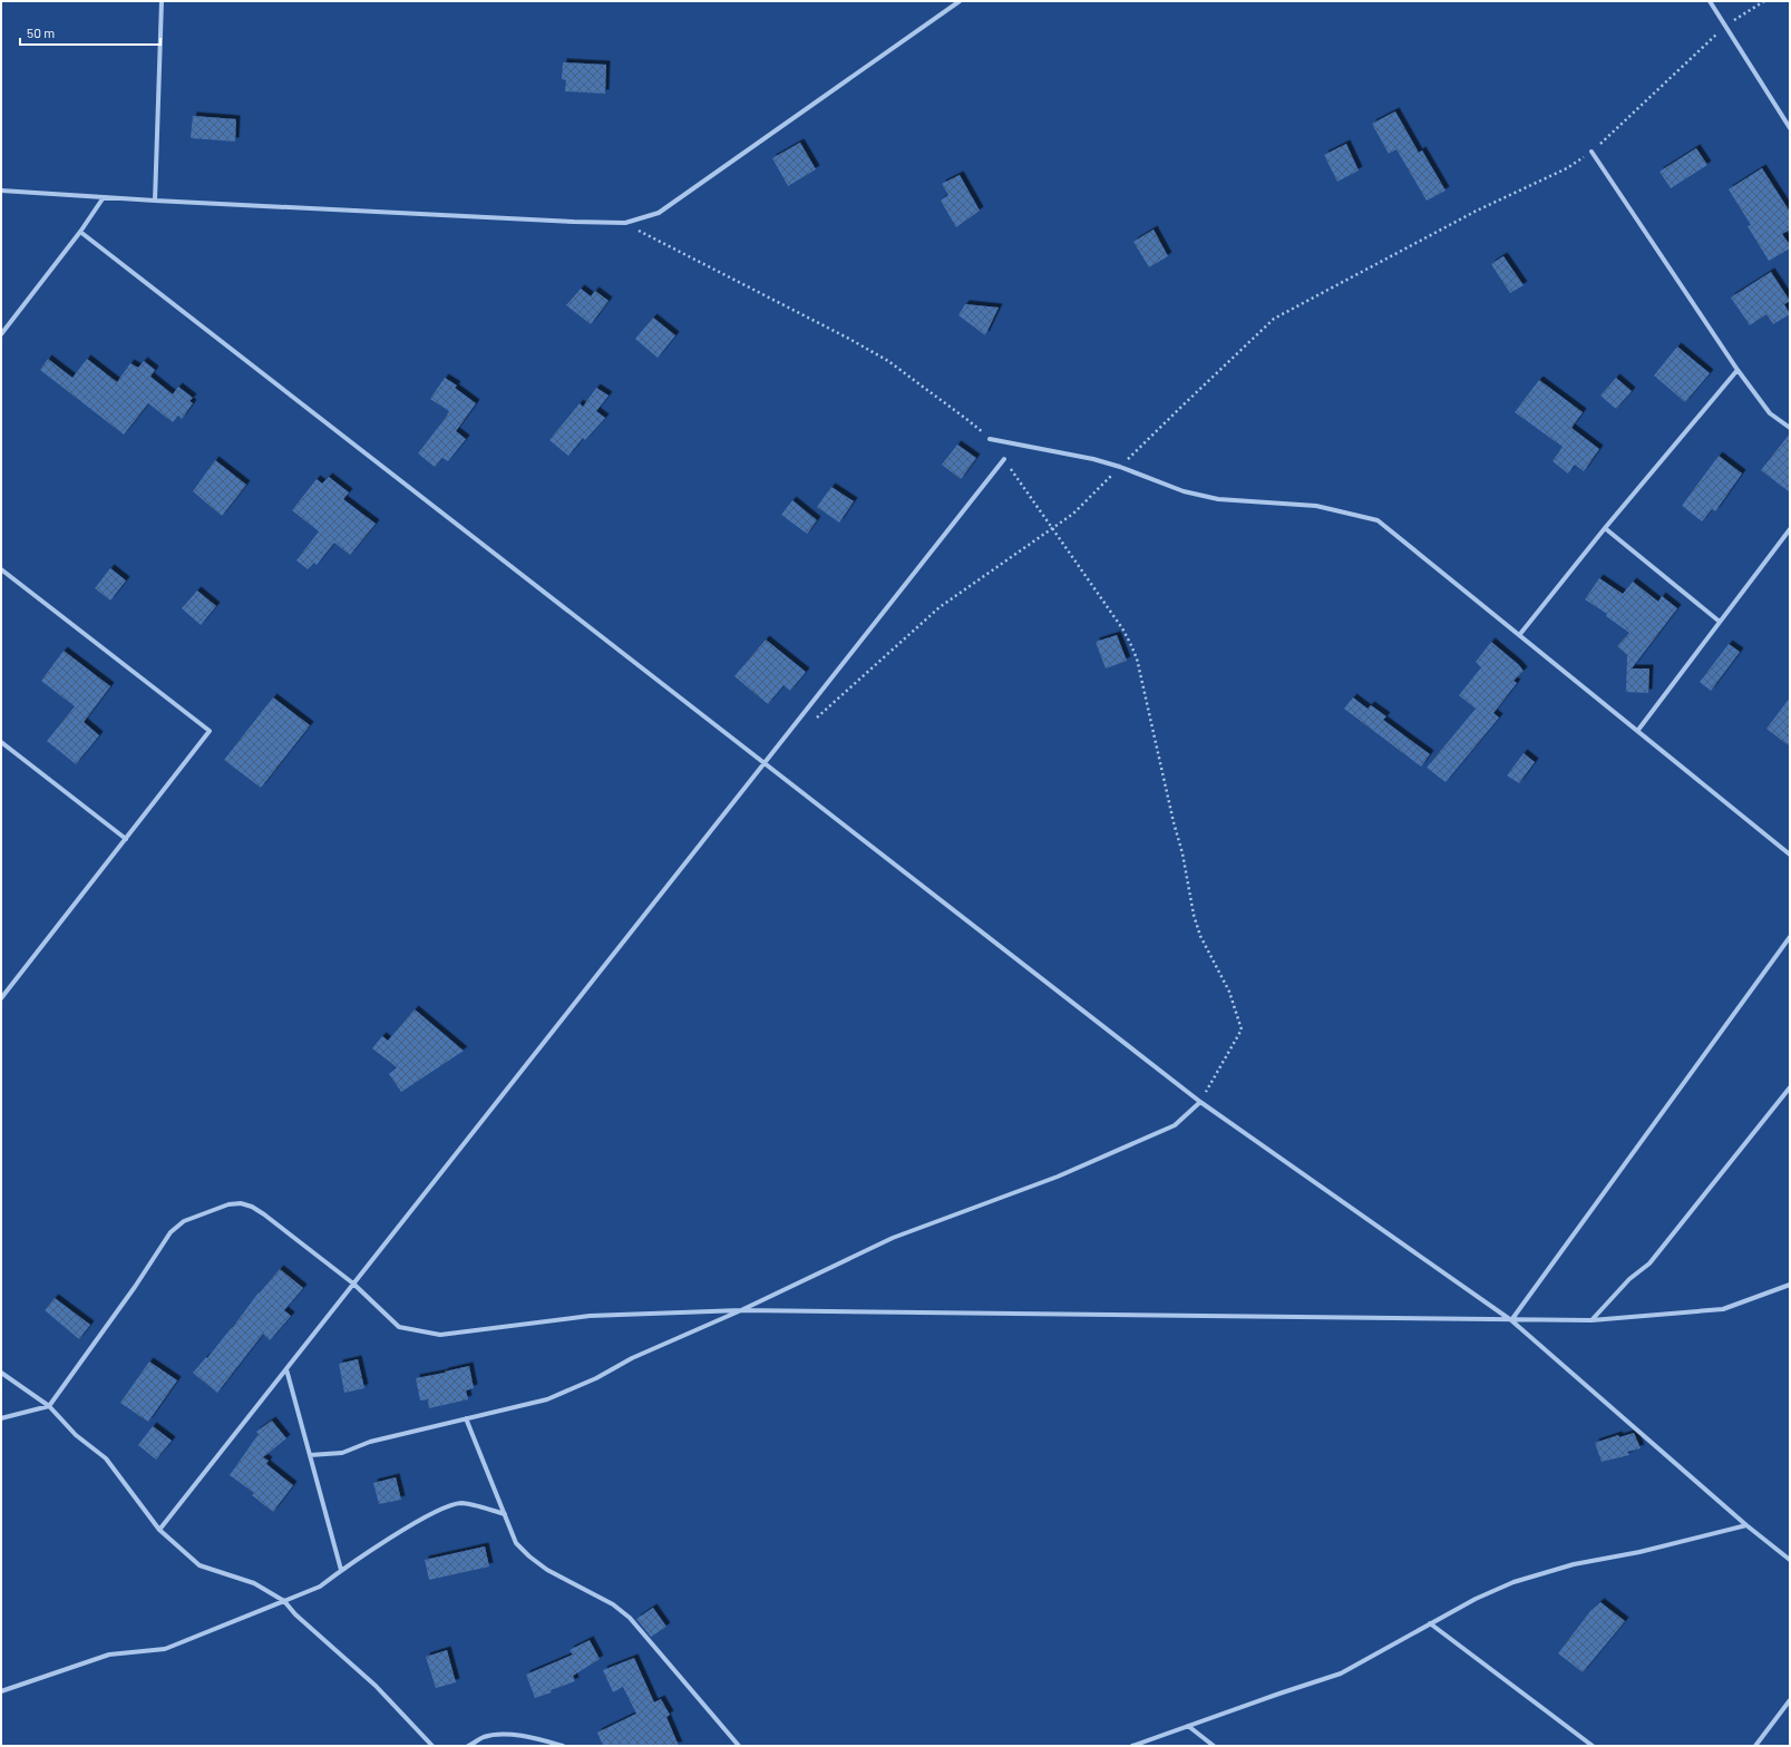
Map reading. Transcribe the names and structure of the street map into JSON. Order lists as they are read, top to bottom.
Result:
{
  "scale_bar": "50 m"
}
